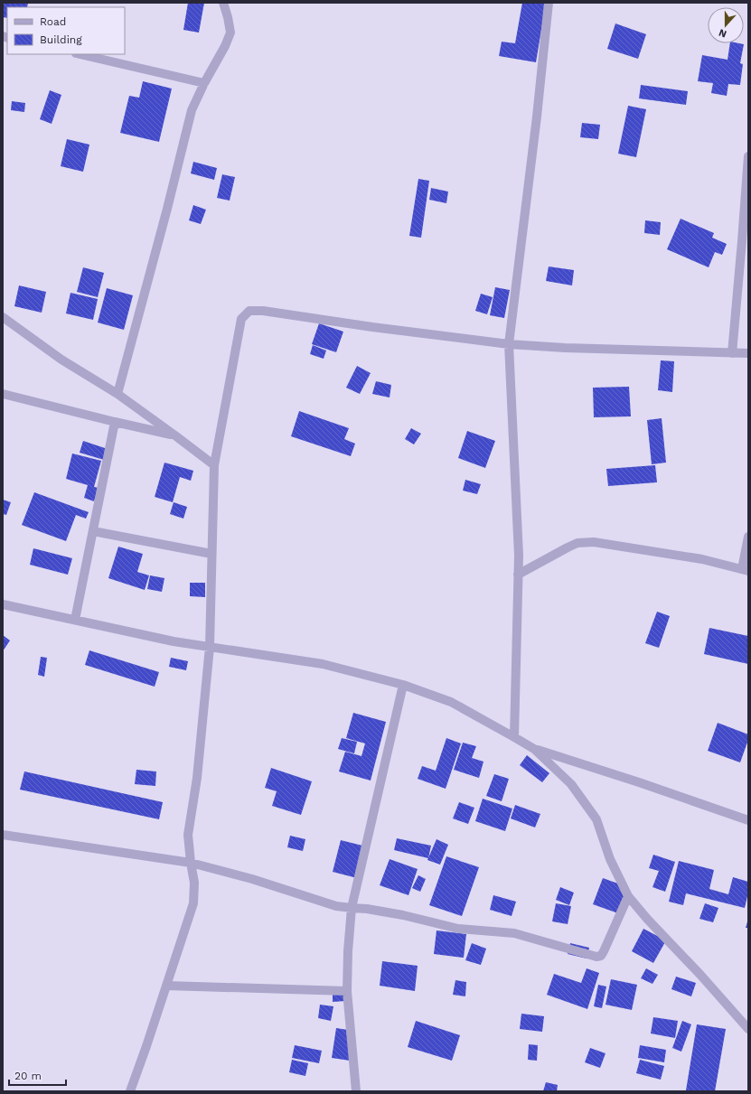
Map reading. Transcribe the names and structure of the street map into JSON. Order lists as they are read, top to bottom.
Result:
{
  "legend": ["Road", "Building"],
  "scale_bar": "20 m",
  "north": "bottom"
}
